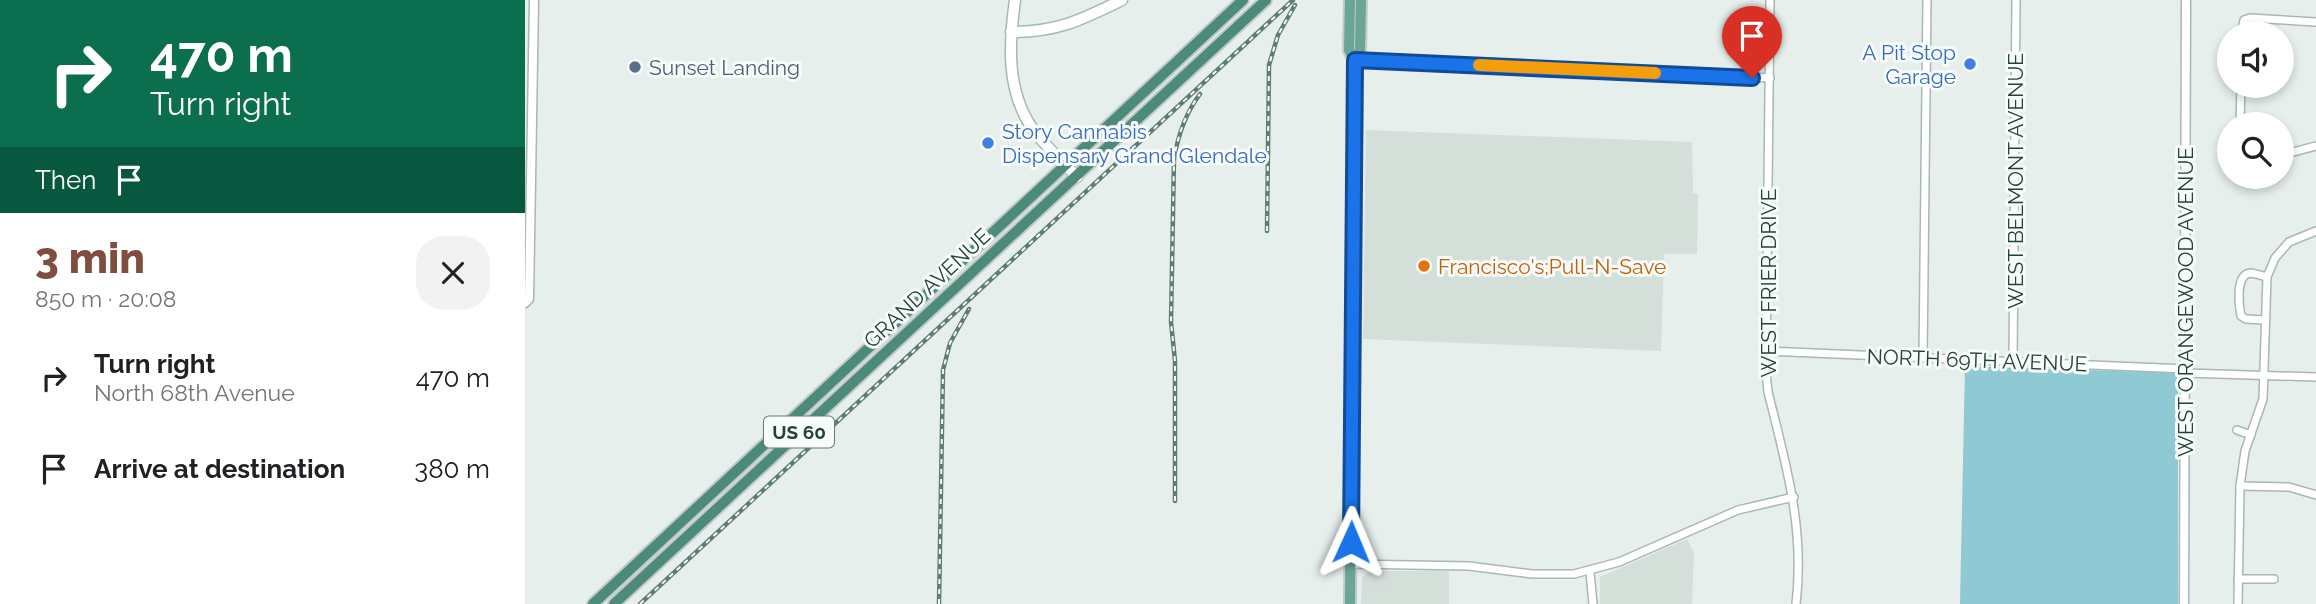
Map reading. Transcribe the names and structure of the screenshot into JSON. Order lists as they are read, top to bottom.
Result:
{
  "streets": {
    "highway": ["GRAND AVENUE", "US 60"],
    "street": [
      "WEST BELMONT AVENUE",
      "WEST FRIER DRIVE",
      "WEST ORANGEWOOD AVENUE",
      "NORTH 69TH AVENUE"
    ]
  },
  "crossings": [
    ["WEST BELMONT AVENUE", "NORTH 69TH AVENUE"],
    ["WEST FRIER DRIVE", "NORTH 69TH AVENUE"],
    ["WEST ORANGEWOOD AVENUE", "NORTH 69TH AVENUE"]
  ],
  "places": [
    "A Pit Stop Garage",
    "Sunset Landing",
    "Story Cannabis Dispensary Grand Glendale",
    "Francisco's;Pull-N-Save"
  ],
  "page": {
    "turn": ["470 m", "Turn right"],
    "then": "Then",
    "heading": ["3 min", "850 m · 20:08"],
    "list": [
      {
        "name": "Turn right",
        "note": "North 68th Avenue",
        "value": "470 m"
      },
      {
        "name": "Arrive at destination",
        "value": "380 m"
      }
    ]
  }
}
